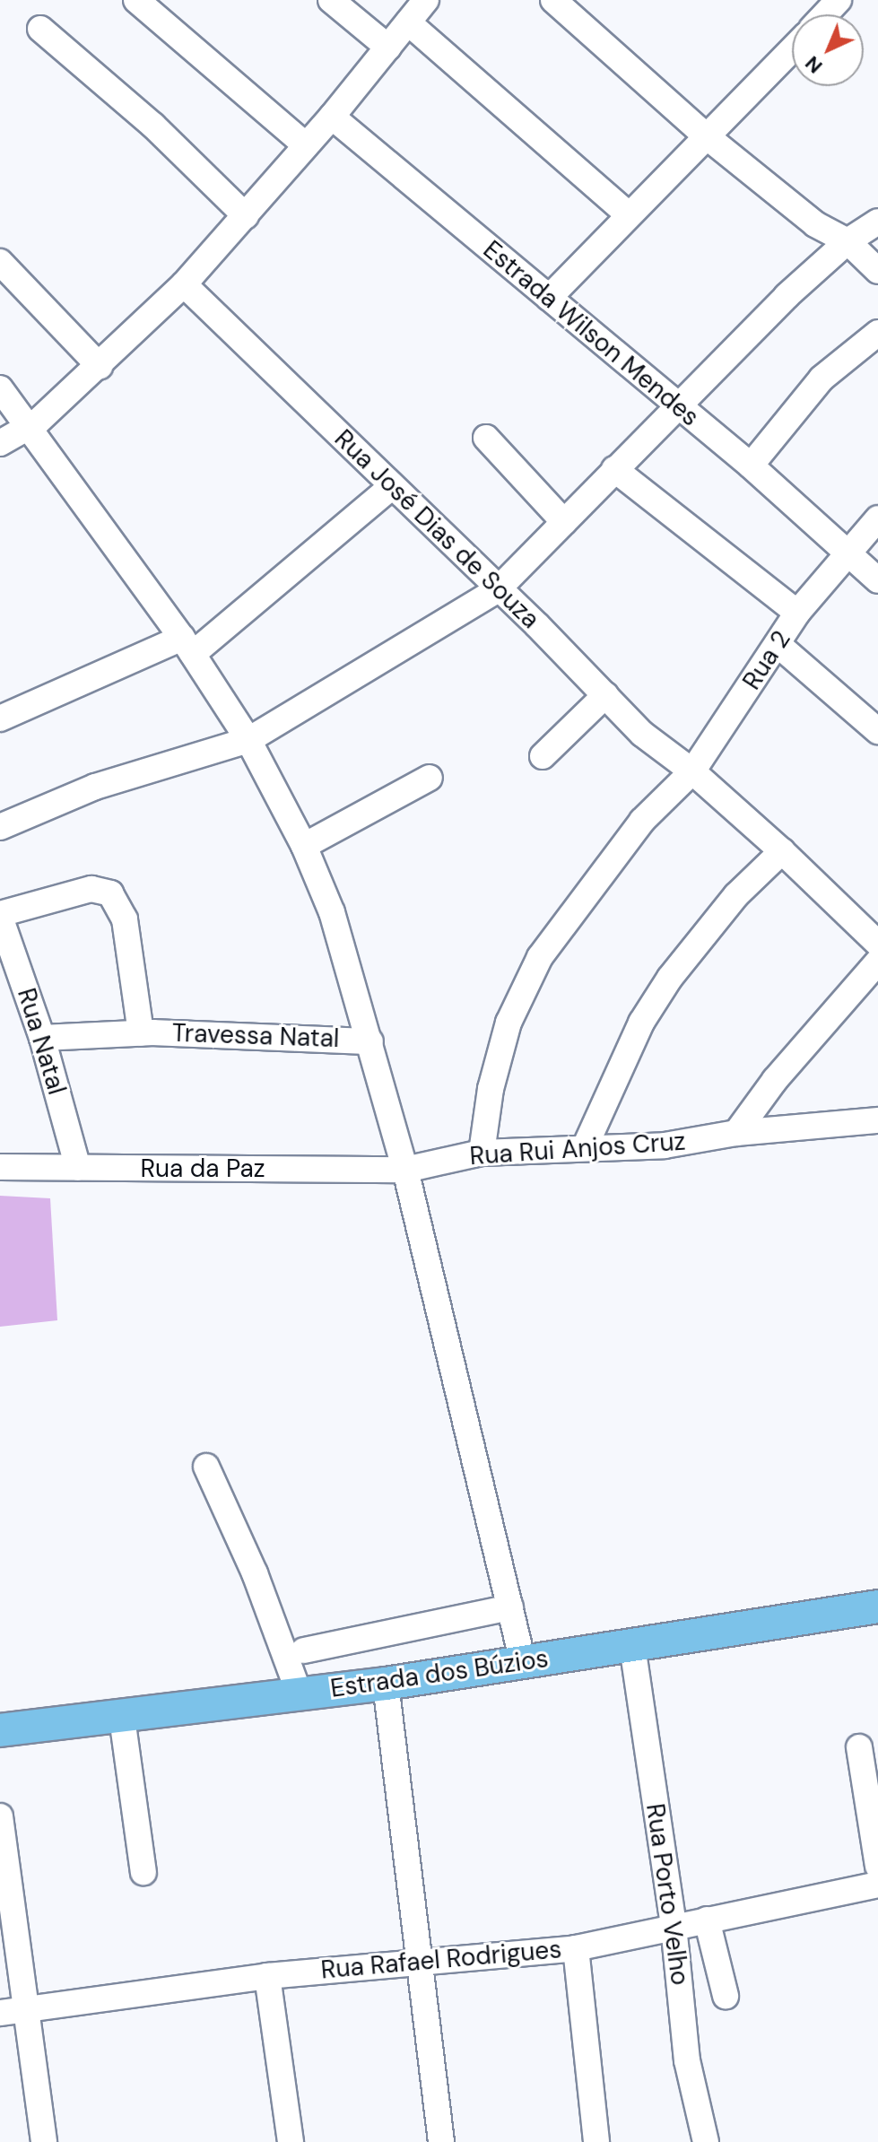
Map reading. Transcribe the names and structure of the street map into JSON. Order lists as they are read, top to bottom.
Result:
{
  "streets": {
    "main road": ["Estrada dos Búzios"],
    "street": [
      "Estrada Wilson Mendes",
      "Rua José Dias de Souza",
      "Rua 2",
      "Travessa Natal",
      "Rua Natal",
      "Rua Rui Anjos Cruz",
      "Rua da Paz",
      "Rua Porto Velho",
      "Rua Rafael Rodrigues"
    ]
  },
  "crossings": [
    ["Estrada Wilson Mendes", "Rua 2"],
    ["Rua José Dias de Souza", "Rua 2"],
    ["Rua 2", "Rua Rui Anjos Cruz"],
    ["Travessa Natal", "Rua Natal"],
    ["Rua Natal", "Rua da Paz"],
    ["Rua Rui Anjos Cruz", "Rua da Paz"],
    ["Estrada dos Búzios", "Rua Porto Velho"],
    ["Rua Porto Velho", "Rua Rafael Rodrigues"]
  ],
  "north": "bottom left"
}
